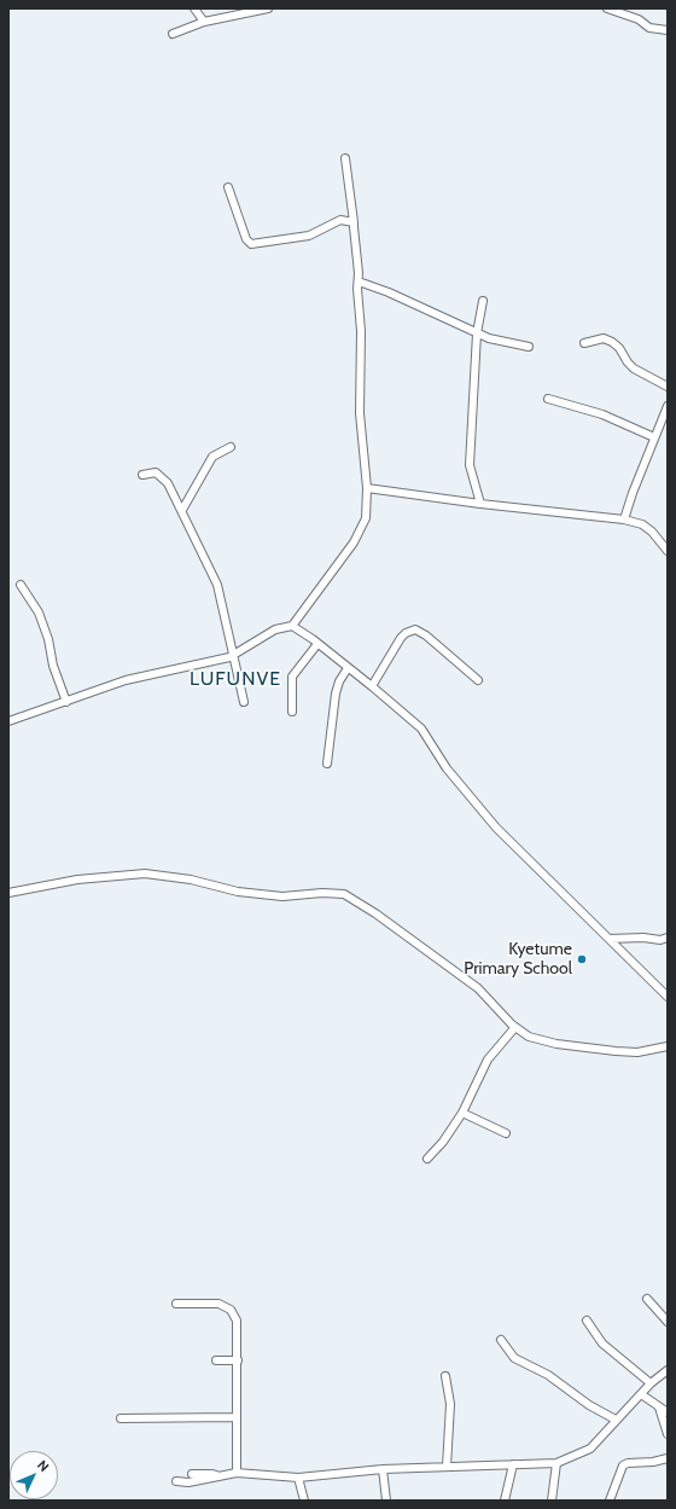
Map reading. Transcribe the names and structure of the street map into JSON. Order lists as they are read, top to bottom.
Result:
{
  "districts": ["LUFUNVE"],
  "places": ["Kyetume Primary School"],
  "north": "top right"
}
